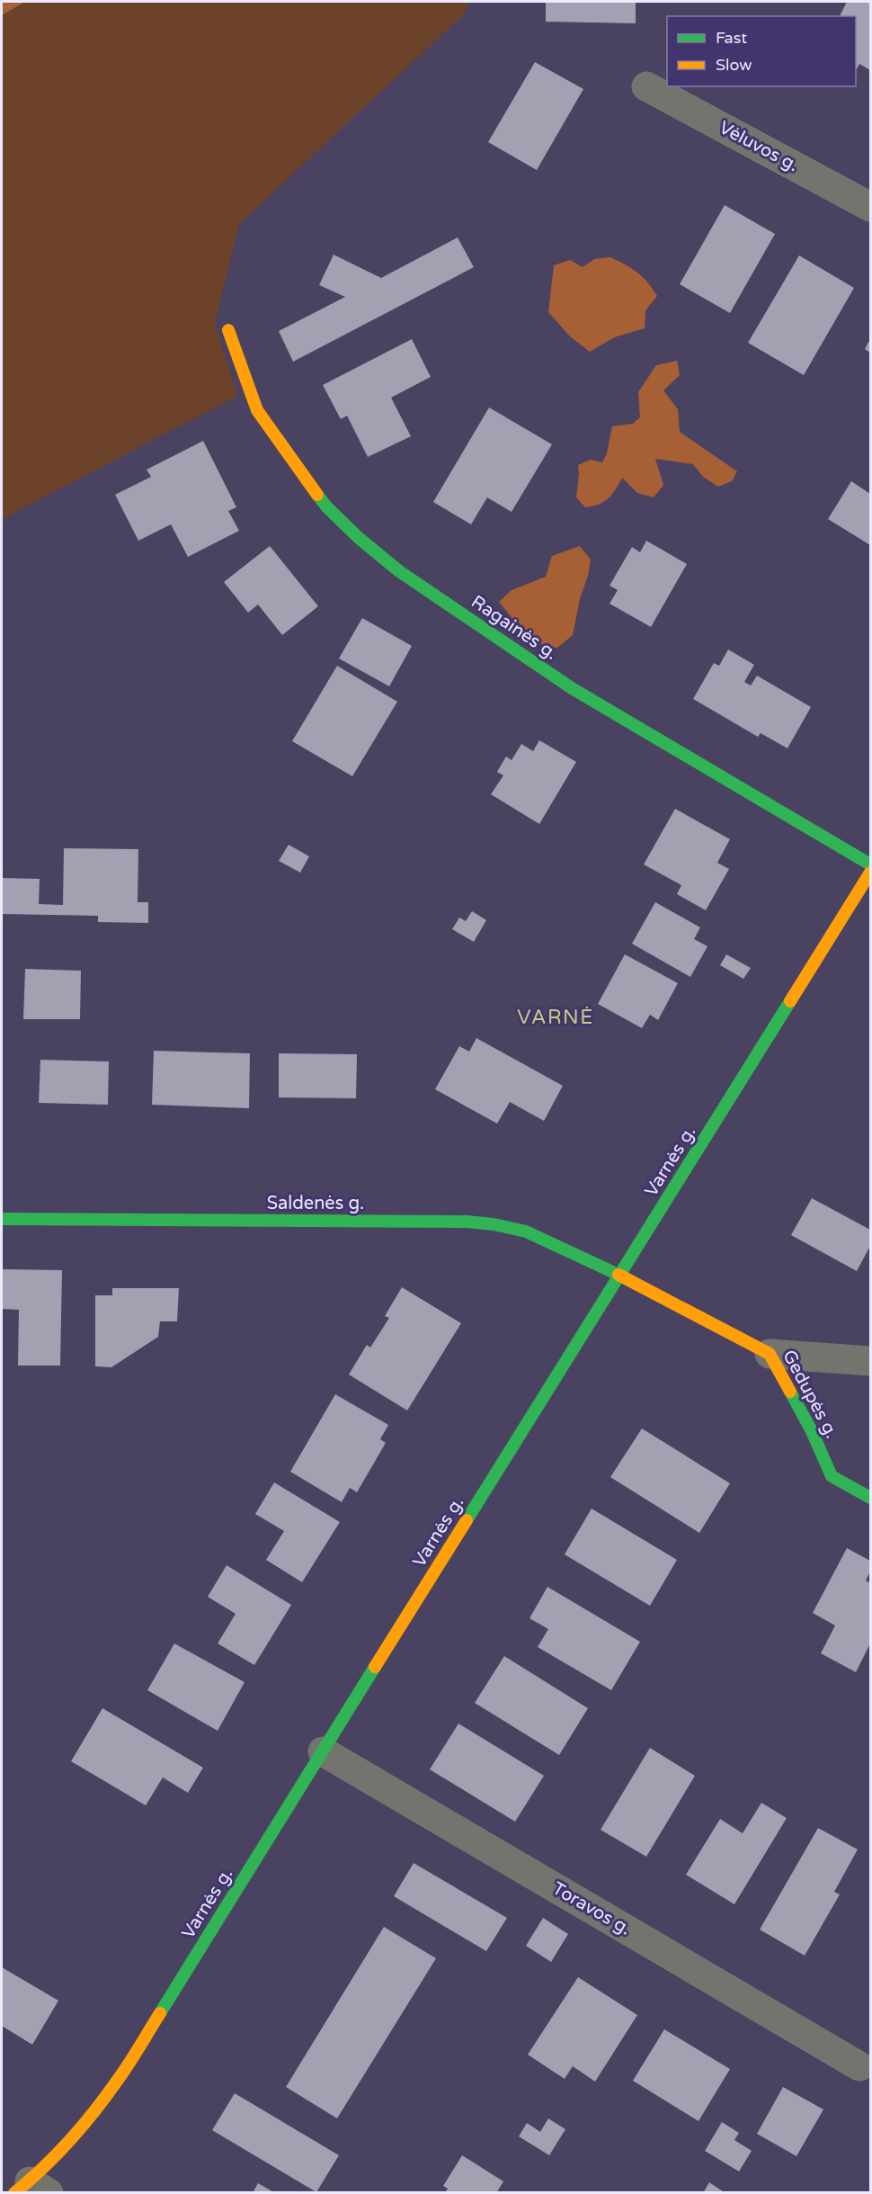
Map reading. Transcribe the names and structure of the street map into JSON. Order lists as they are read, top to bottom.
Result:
{
  "streets": {
    "street": [
      "Vėluvos g.",
      "Ragainės g.",
      "Varnės g.",
      "Saldenės g.",
      "Gedupės g.",
      "Toravos g."
    ]
  },
  "crossings": [
    ["Varnės g.", "Saldenės g."],
    ["Varnės g.", "Gedupės g."],
    ["Varnės g.", "Toravos g."],
    ["Saldenės g.", "Gedupės g."]
  ],
  "districts": ["VARNĖ"],
  "legend": ["Fast", "Slow"]
}
